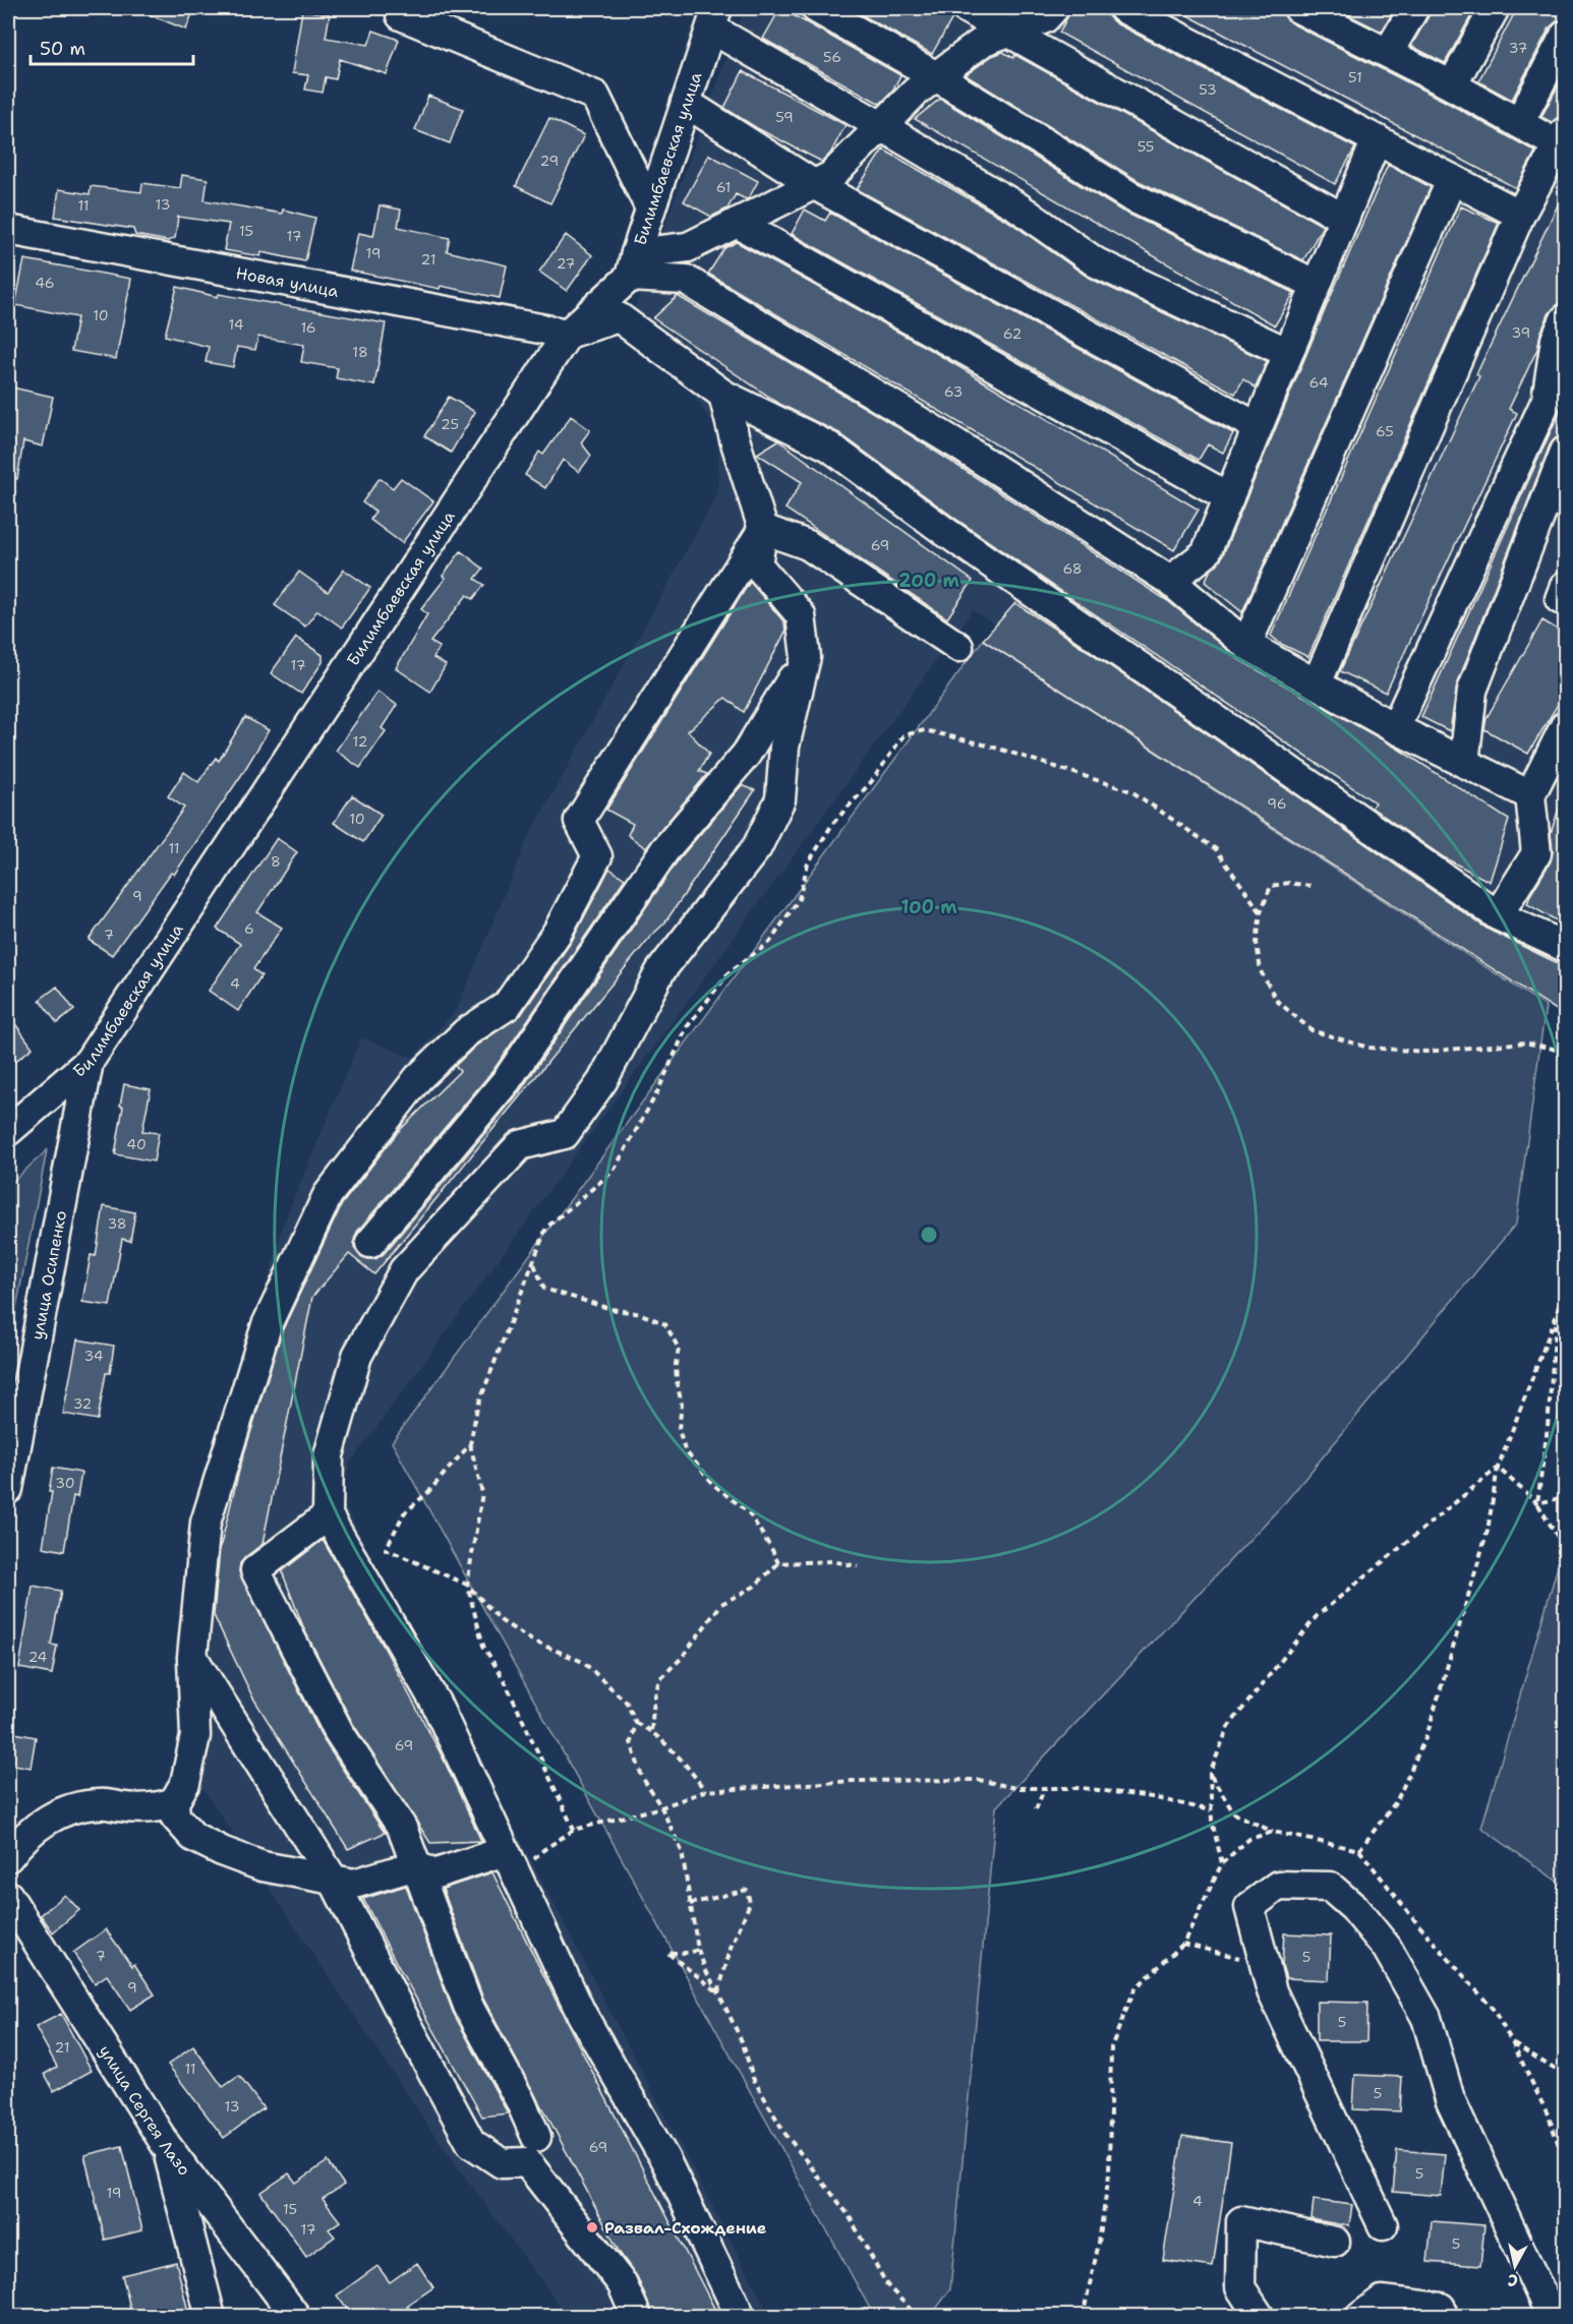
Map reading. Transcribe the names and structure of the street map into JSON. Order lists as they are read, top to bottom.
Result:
{
  "streets": {
    "street": [
      "Билимбаевская улица",
      "Новая улица",
      "улица Осипенко",
      "улица Сергея Лазо"
    ]
  },
  "crossings": [
    ["Билимбаевская улица", "Новая улица"],
    ["Билимбаевская улица", "улица Осипенко"]
  ],
  "places": ["Развал-Схождение"],
  "house_numbers": [
    "37",
    "56",
    "51",
    "53",
    "59",
    "55",
    "29",
    "61",
    "13",
    "11",
    "15",
    "17",
    "19",
    "21",
    "27",
    "46",
    "10",
    "14",
    "16",
    "39",
    "62",
    "18",
    "64",
    "63",
    "25",
    "65",
    "69",
    "68",
    "17",
    "12",
    "96",
    "10",
    "11",
    "8",
    "9",
    "6",
    "7",
    "4",
    "40",
    "38",
    "34",
    "32",
    "30",
    "24",
    "69",
    "7",
    "5",
    "9",
    "5",
    "21",
    "11",
    "5",
    "13",
    "69",
    "5",
    "19",
    "4",
    "15",
    "17",
    "5"
  ],
  "scale_bar": "50 m",
  "north": "bottom",
  "rings": ["200 m", "100 m"]
}
